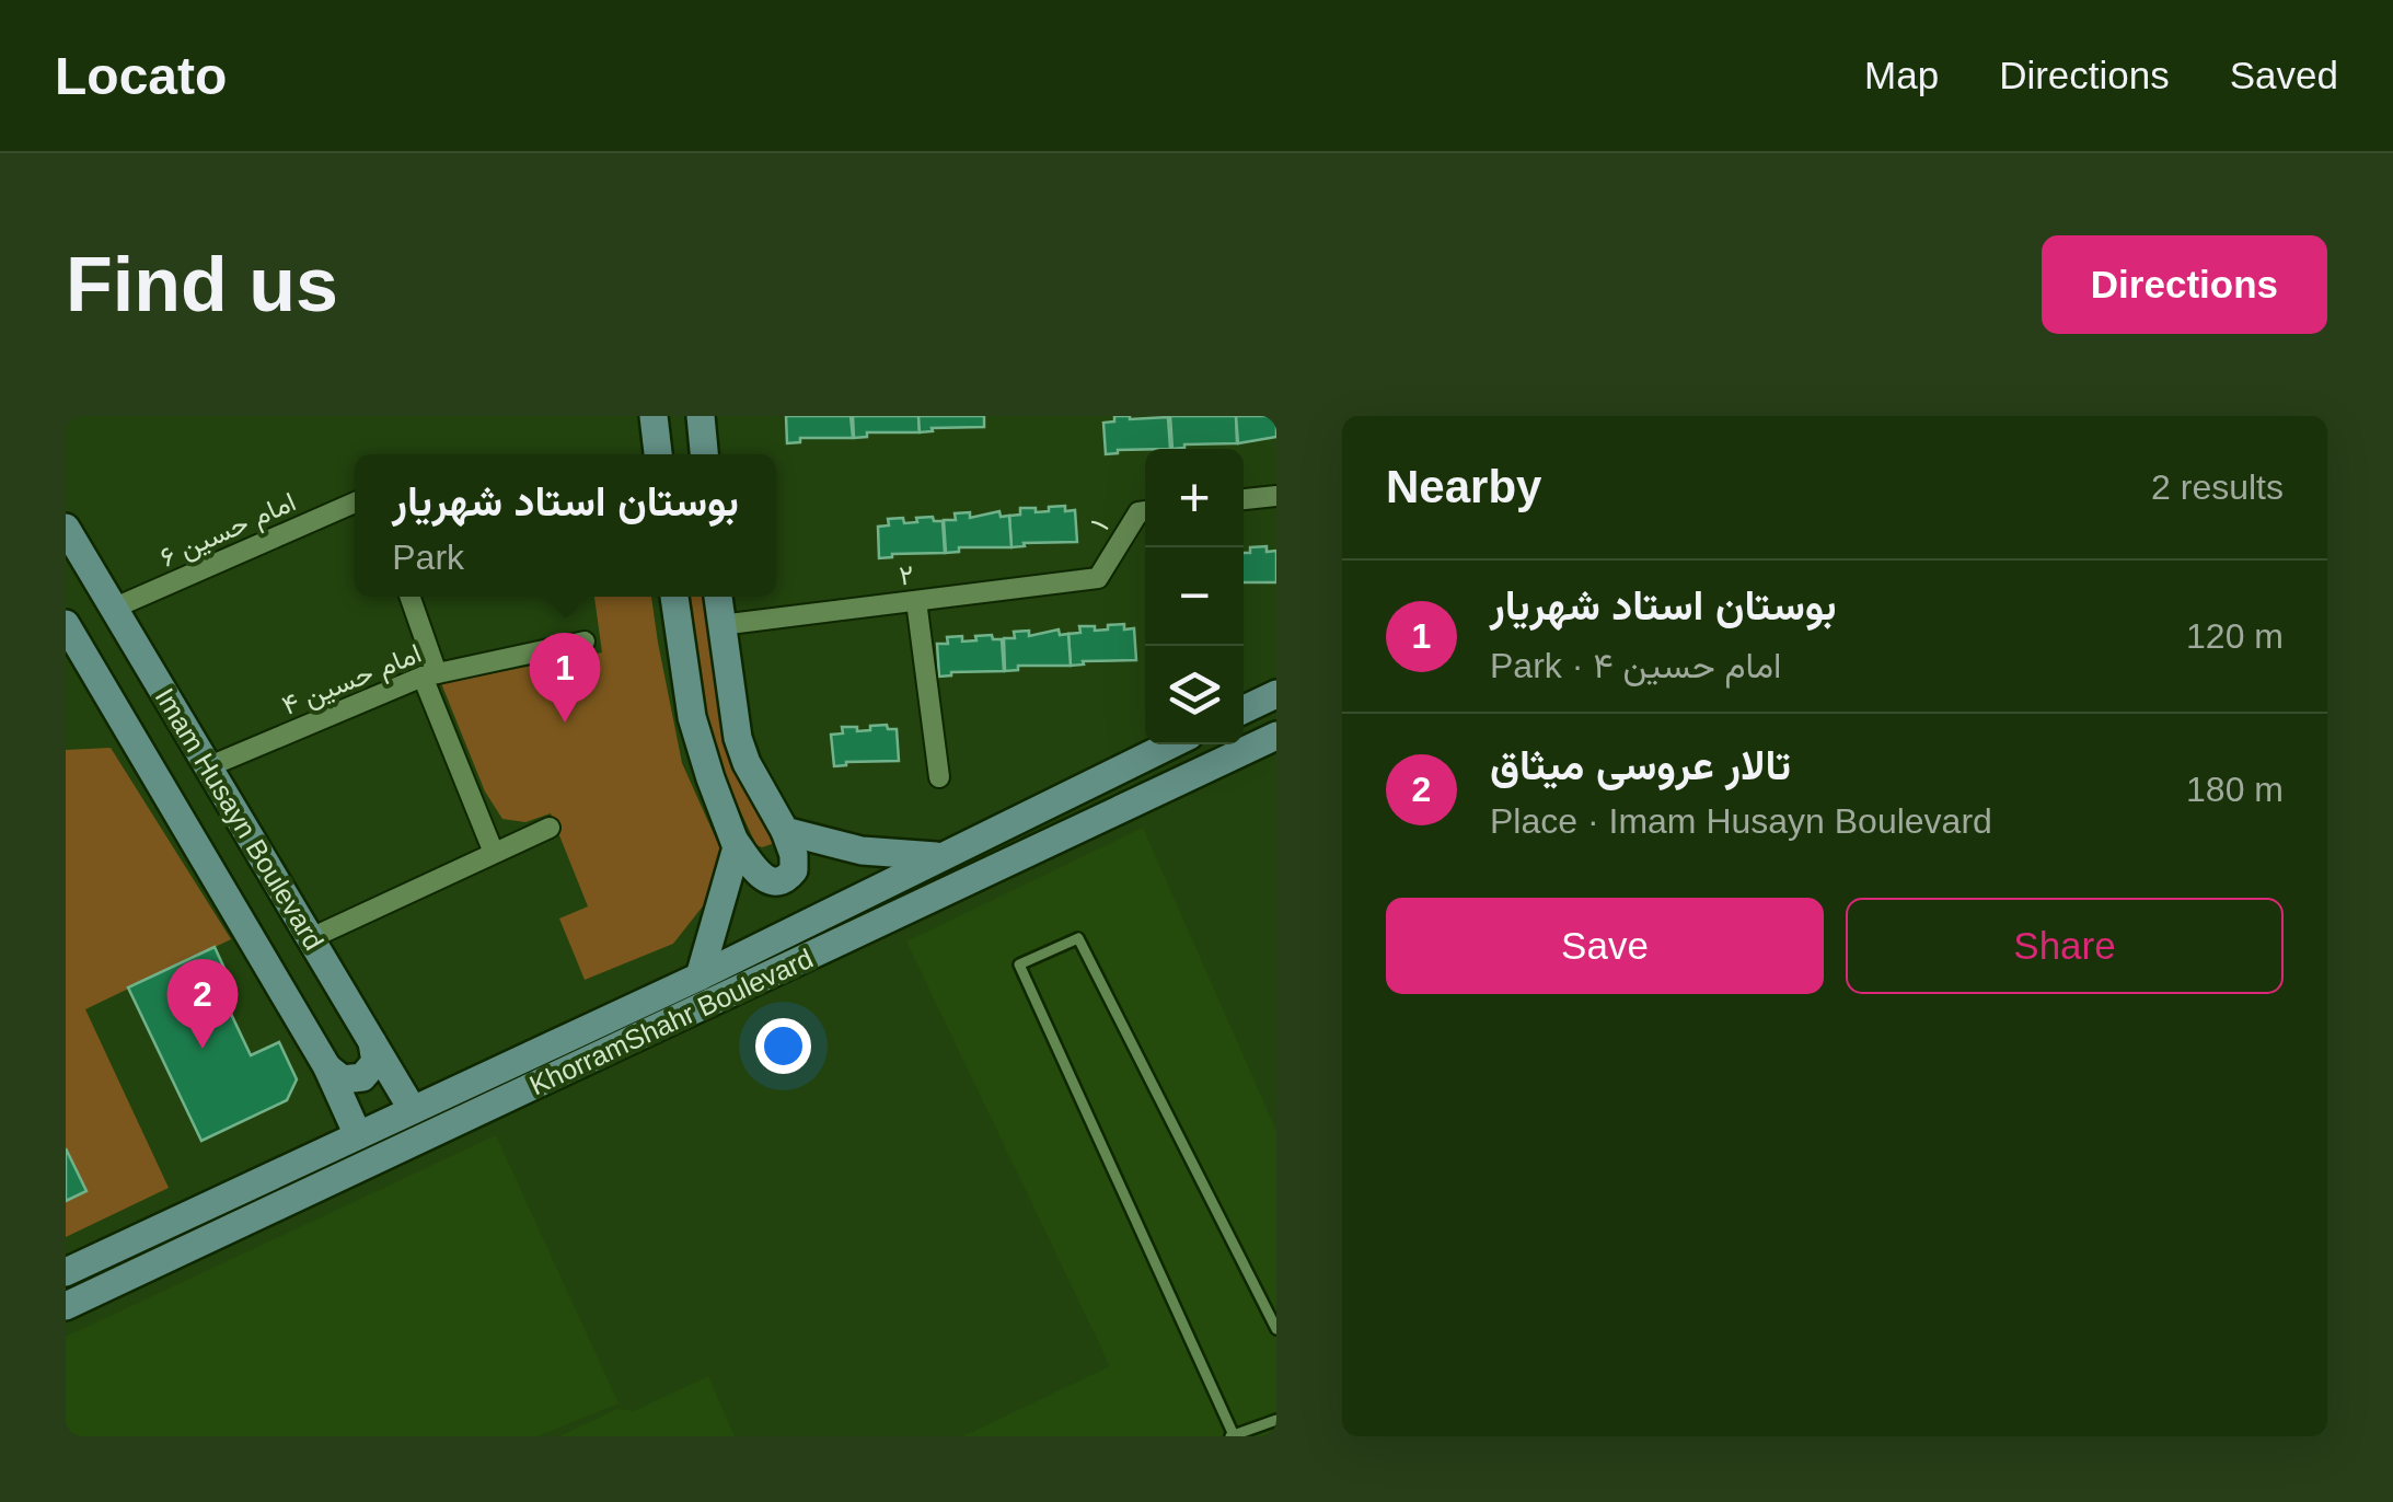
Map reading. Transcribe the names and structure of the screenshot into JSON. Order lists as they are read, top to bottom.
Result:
{
  "streets": {
    "street": [
      "۱",
      "امام حسین ۶",
      "۲",
      "امام حسین ۴",
      "Imam Husayn Boulevard",
      "KhorramShahr Boulevard"
    ]
  },
  "crossings": [
    ["۱", "۲"],
    ["امام حسین ۶", "Imam Husayn Boulevard"],
    ["امام حسین ۴", "Imam Husayn Boulevard"],
    ["Imam Husayn Boulevard", "KhorramShahr Boulevard"]
  ],
  "page": {
    "header": "Locato",
    "nav": ["Map", "Directions", "Saved"],
    "buttons": [
      "Directions",
      ["Save", "Share"]
    ],
    "title": "Find us",
    "heading": ["Nearby", "2 results"],
    "map_buttons": ["+", "−"],
    "popup": ["بوستان استاد شهریار", "Park"],
    "list": [
      {
        "mark": "1",
        "name": "بوستان استاد شهریار",
        "note": "Park · امام حسین ۴",
        "value": "120 m"
      },
      {
        "mark": "2",
        "name": "تالار عروسی میثاق",
        "note": "Place · Imam Husayn Boulevard",
        "value": "180 m"
      }
    ],
    "pins": ["1", "2"]
  }
}
